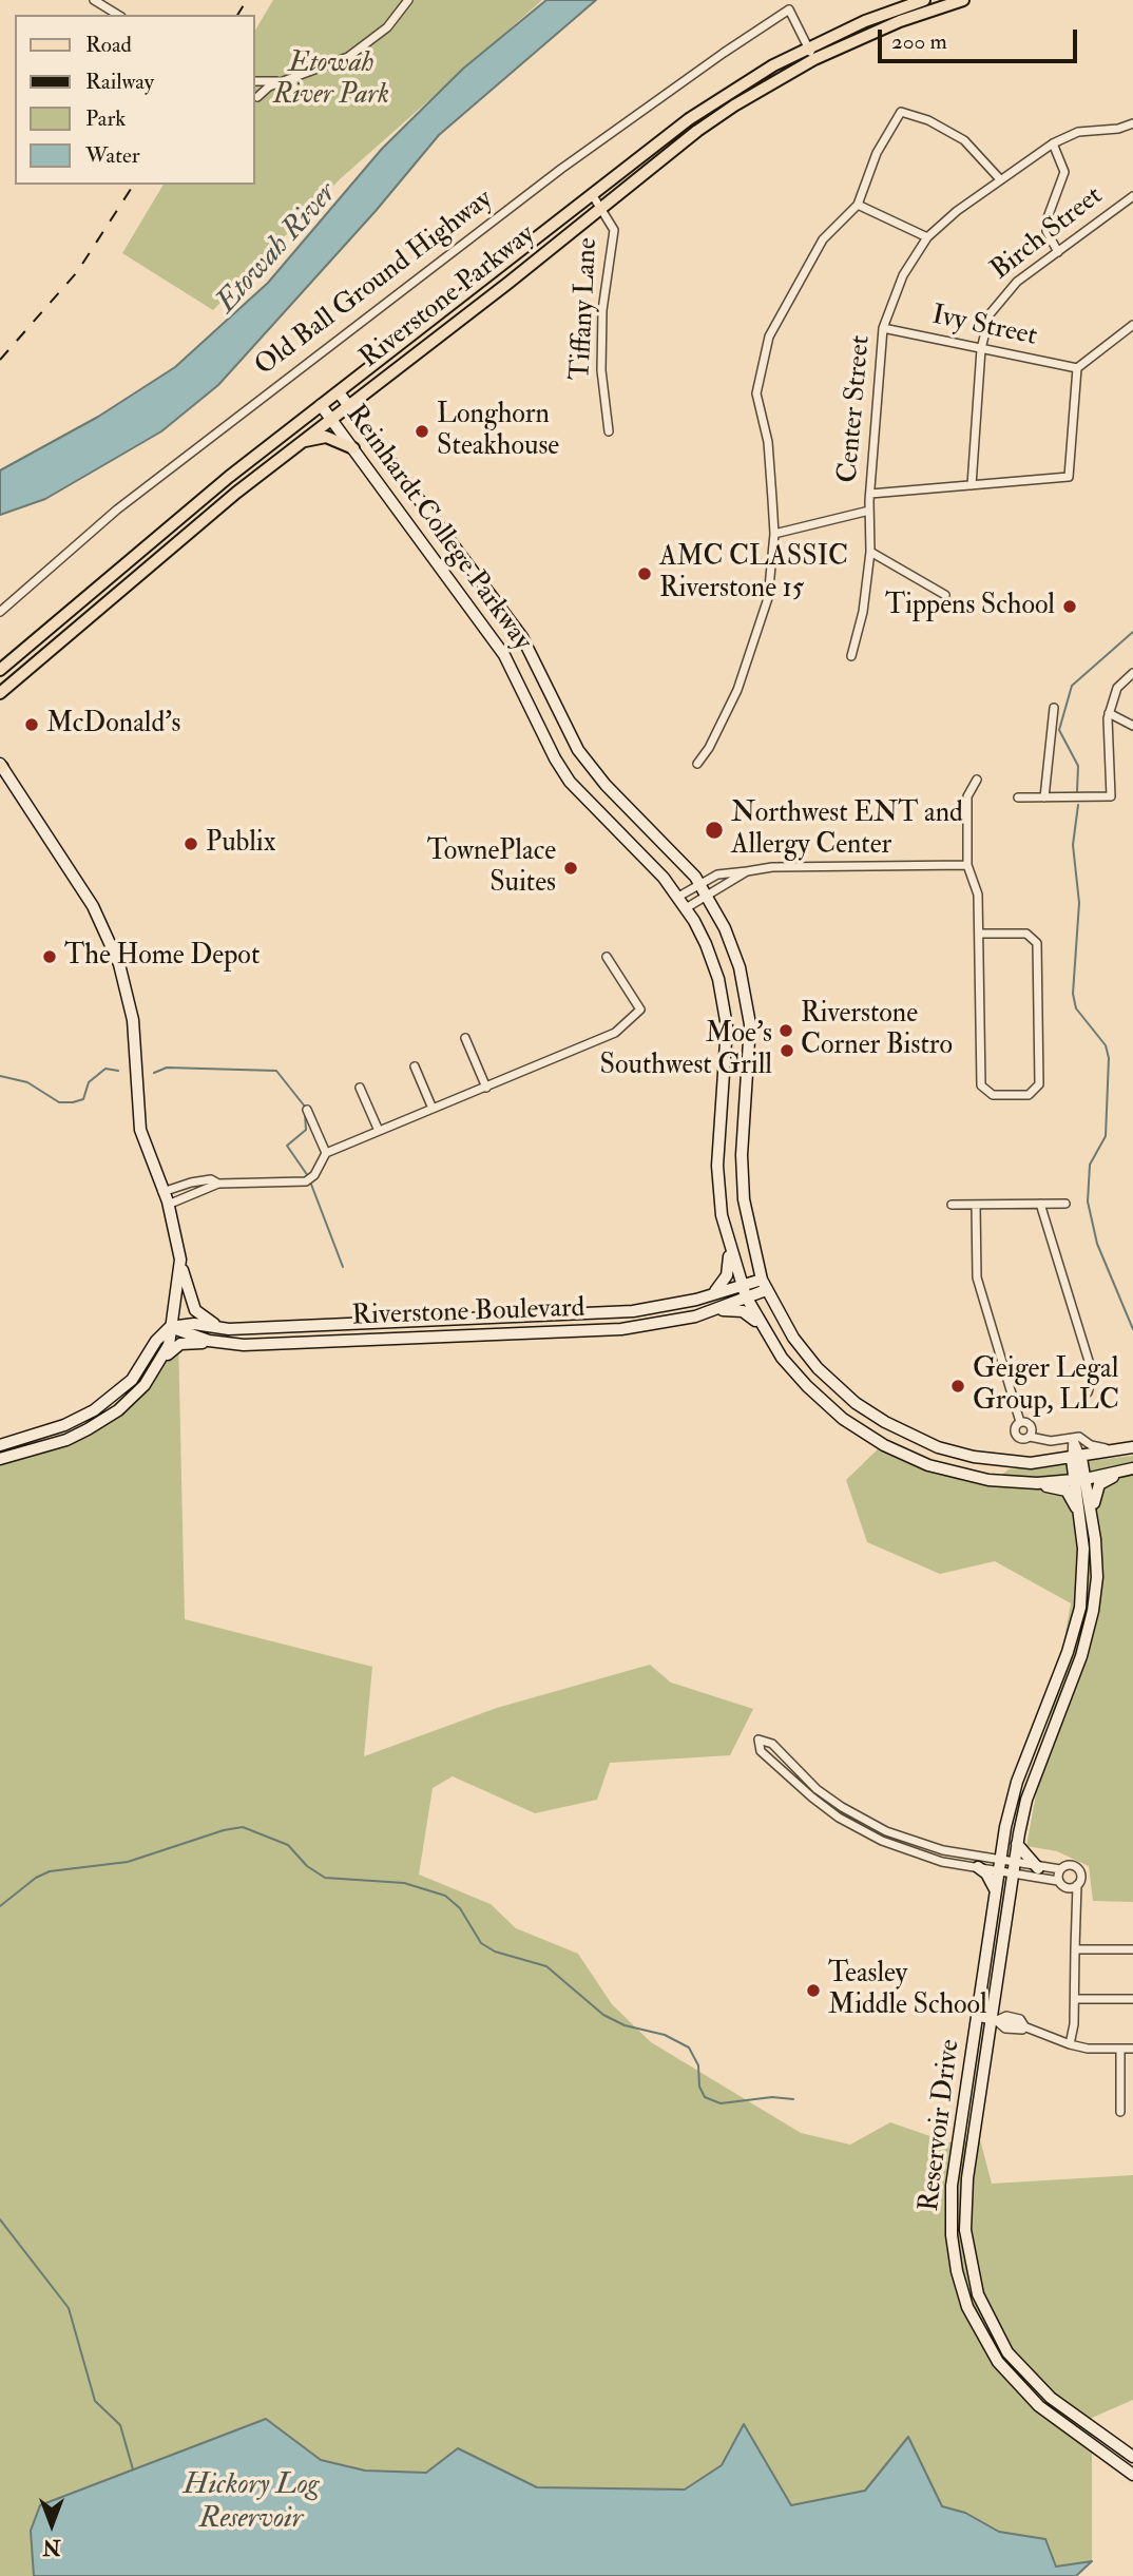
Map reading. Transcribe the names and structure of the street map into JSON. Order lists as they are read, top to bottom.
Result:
{
  "streets": {
    "main road": ["Riverstone Parkway"],
    "street": [
      "Birch Street",
      "Old Ball Ground Highway",
      "Tiffany Lane",
      "Ivy Street",
      "Center Street",
      "Reinhardt College Parkway",
      "Riverstone Boulevard",
      "Reservoir Drive"
    ]
  },
  "crossings": [
    ["Birch Street", "Ivy Street"],
    ["Riverstone Parkway", "Tiffany Lane"],
    ["Riverstone Parkway", "Reinhardt College Parkway"],
    ["Ivy Street", "Center Street"],
    ["Reinhardt College Parkway", "Riverstone Boulevard"],
    ["Reinhardt College Parkway", "Reservoir Drive"]
  ],
  "water": ["Etowah River", "Hickory Log Reservoir"],
  "parks": ["Etowah River Park"],
  "places": [
    "Longhorn Steakhouse",
    "AMC CLASSIC Riverstone 15",
    "Tippens School",
    "McDonald's",
    "Northwest ENT and Allergy Center",
    "Publix",
    "TownePlace Suites",
    "The Home Depot",
    "Riverstone Corner Bistro",
    "Moe's Southwest Grill",
    "Geiger Legal Group, LLC",
    "Teasley Middle School"
  ],
  "legend": [
    "Road",
    "Railway",
    "Park",
    "Water"
  ],
  "scale_bar": "200 m",
  "north": "bottom"
}
